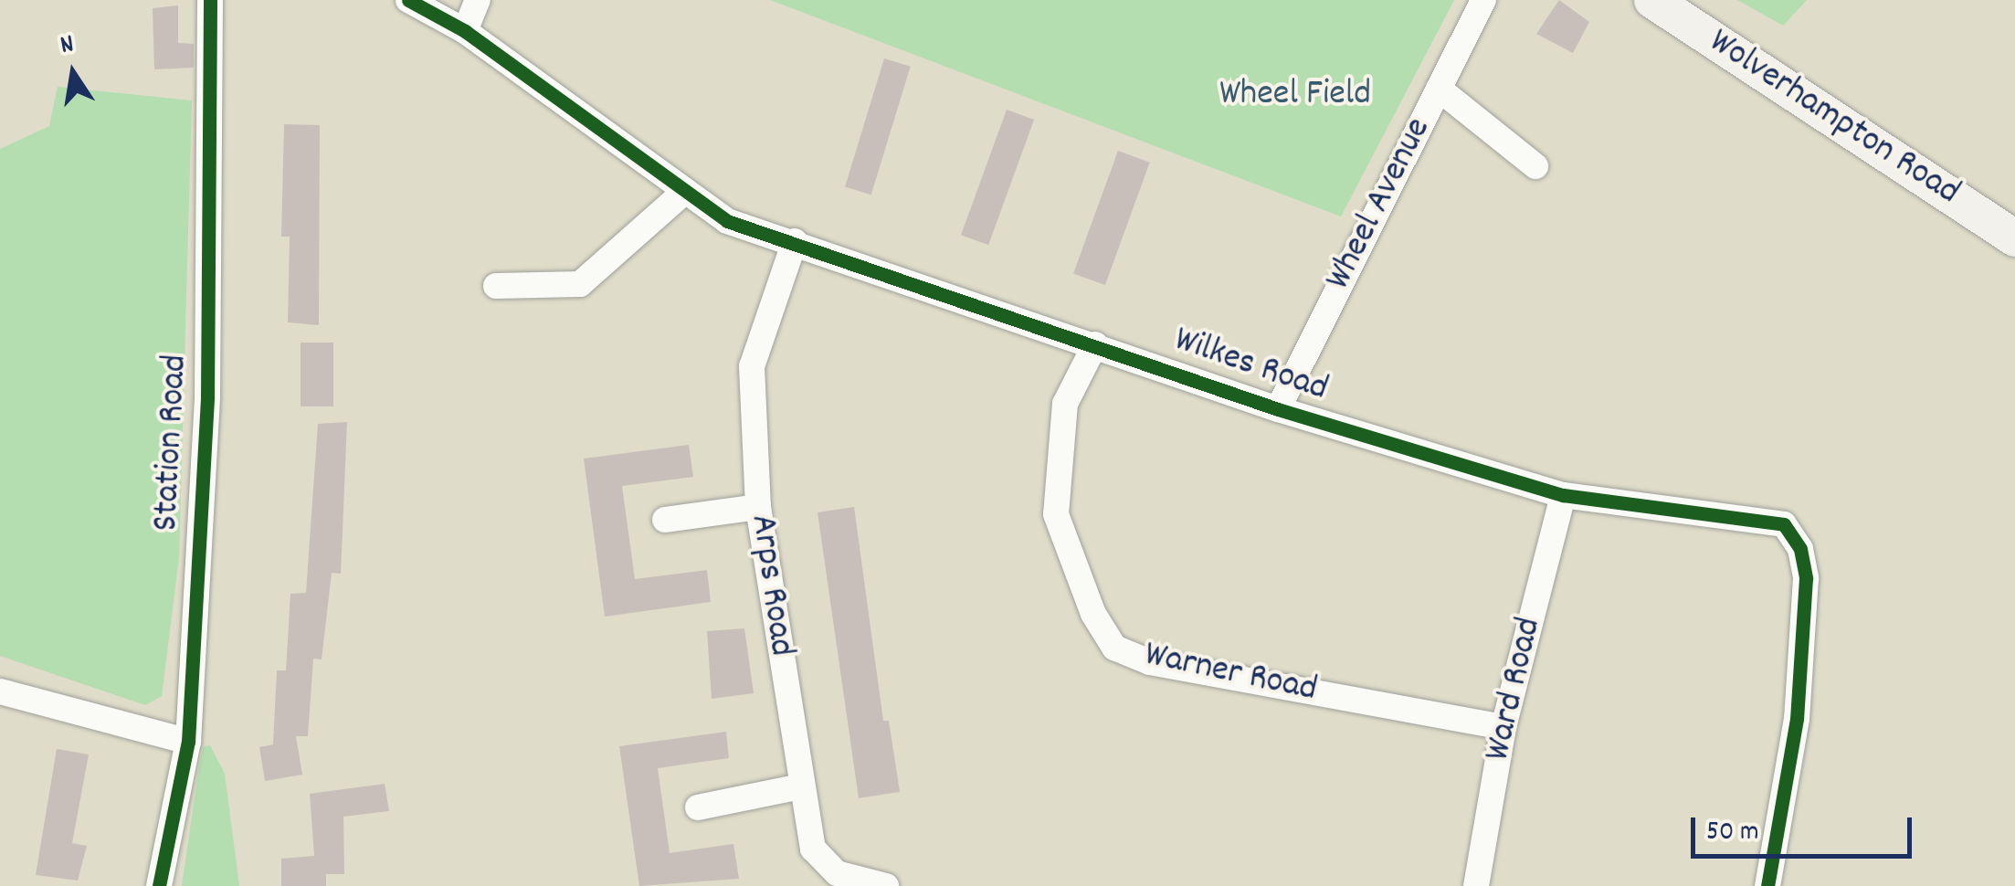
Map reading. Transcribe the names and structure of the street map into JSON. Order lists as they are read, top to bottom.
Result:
{
  "streets": {
    "street": [
      "Wolverhampton Road",
      "Wheel Avenue",
      "Wilkes Road",
      "Station Road",
      "Arps Road",
      "Warner Road",
      "Ward Road"
    ]
  },
  "crossings": [
    ["Wheel Avenue", "Wilkes Road"],
    ["Wilkes Road", "Arps Road"],
    ["Wilkes Road", "Warner Road"],
    ["Wilkes Road", "Ward Road"],
    ["Warner Road", "Ward Road"]
  ],
  "parks": ["Wheel Field"],
  "scale_bar": "50 m",
  "north": "top"
}
